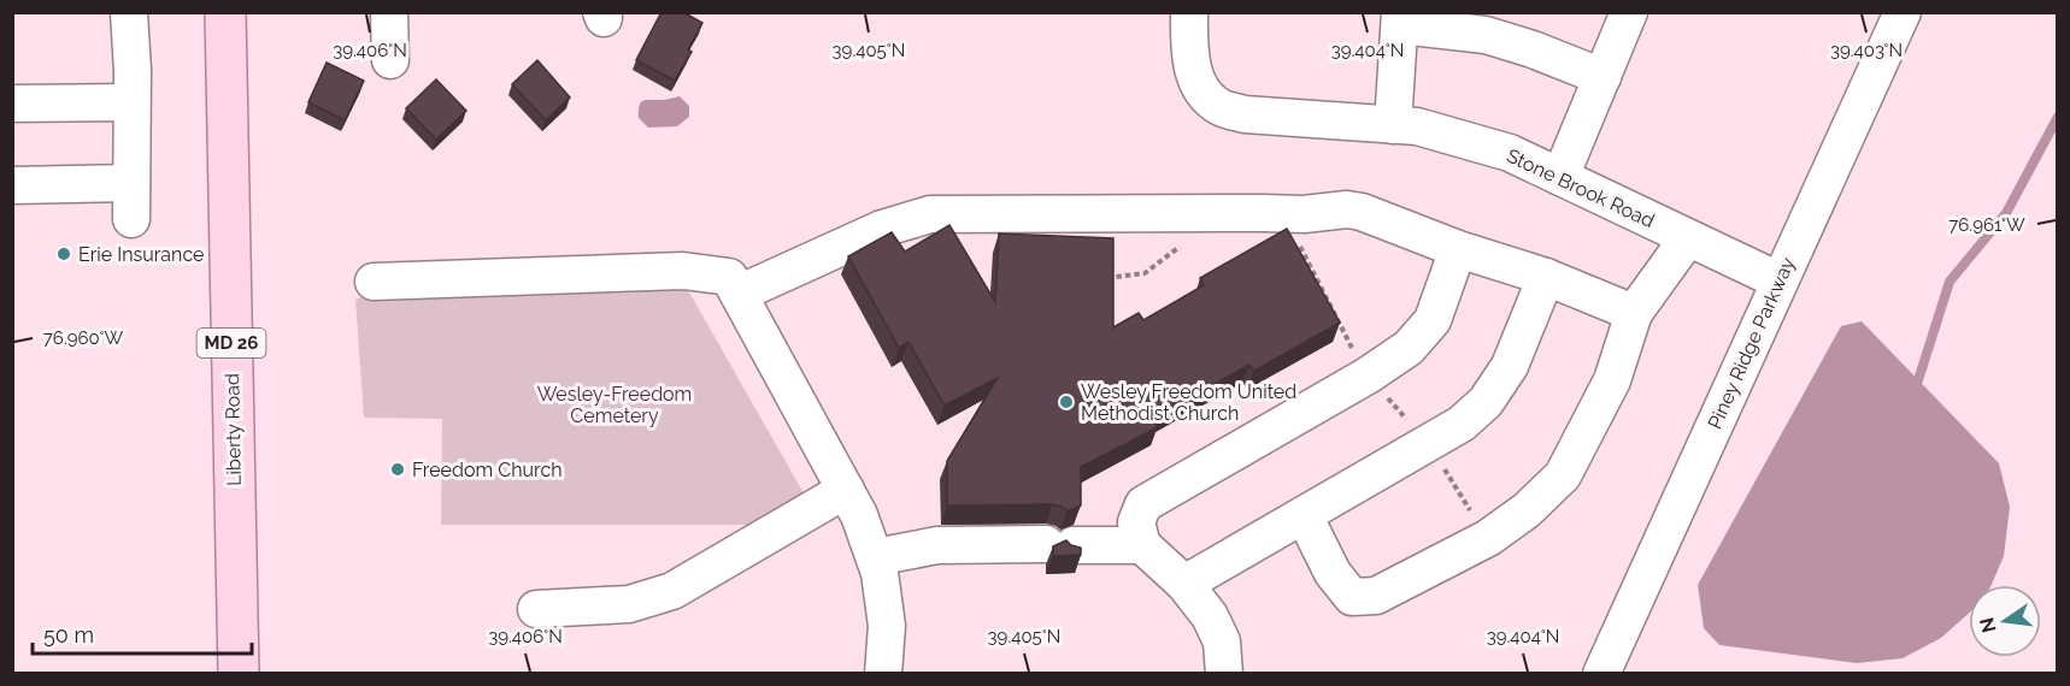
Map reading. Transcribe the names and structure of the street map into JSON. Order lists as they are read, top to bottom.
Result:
{
  "streets": {
    "main road": ["MD 26", "Liberty Road"],
    "street": ["Stone Brook Road", "Piney Ridge Parkway"]
  },
  "crossings": [
    ["Stone Brook Road", "Piney Ridge Parkway"]
  ],
  "parks": ["Wesley-Freedom Cemetery"],
  "places": ["Erie Insurance", "Wesley Freedom United Methodist Church", "Freedom Church"],
  "scale_bar": "50 m",
  "north": "left",
  "coordinates": [
    "39.406°N",
    "39.405°N",
    "39.404°N",
    "39.403°N",
    "76.961°W",
    "76.960°W"
  ]
}
